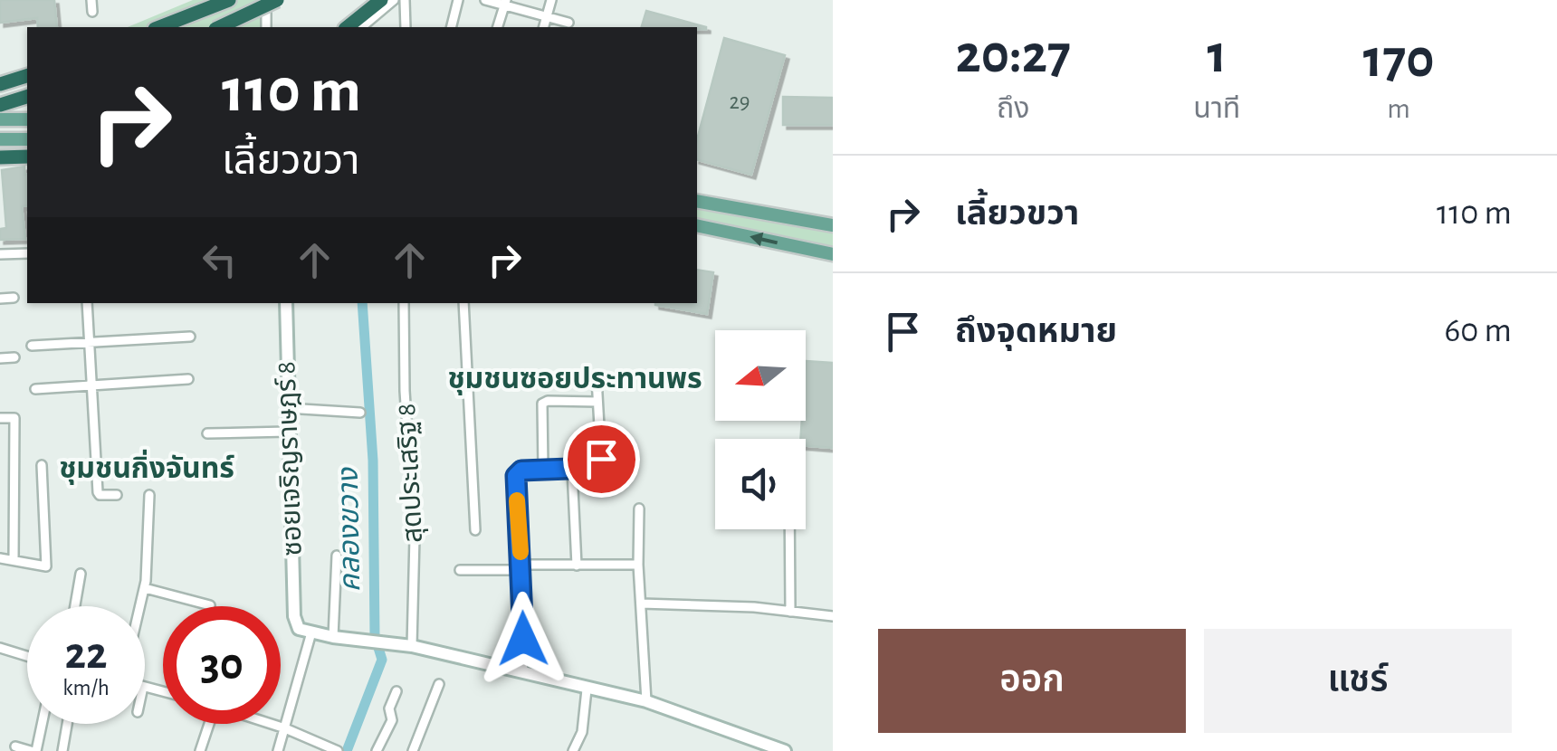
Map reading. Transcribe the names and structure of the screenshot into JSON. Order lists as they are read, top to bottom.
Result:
{
  "streets": {
    "street": ["ซอยเจริญราษฎร์ 8", "สุดประเสริฐ 8"]
  },
  "districts": ["ชุมชนซอยประทานพร", "ชุมชนกิ่งจันทร์"],
  "water": ["คลองขวาง"],
  "house_numbers": ["29"],
  "north": "left",
  "page": {
    "eta": [
      "20:27",
      "ถึง",
      "1",
      "นาที",
      "170",
      "m"
    ],
    "turn": ["110 m", "เลี้ยวขวา"],
    "list": [
      {
        "name": "เลี้ยวขวา",
        "value": "110 m"
      },
      {
        "name": "ถึงจุดหมาย",
        "value": "60 m"
      }
    ],
    "speed": "22 km/h",
    "limit": "30",
    "buttons": ["ออก", "แชร์"]
  }
}
